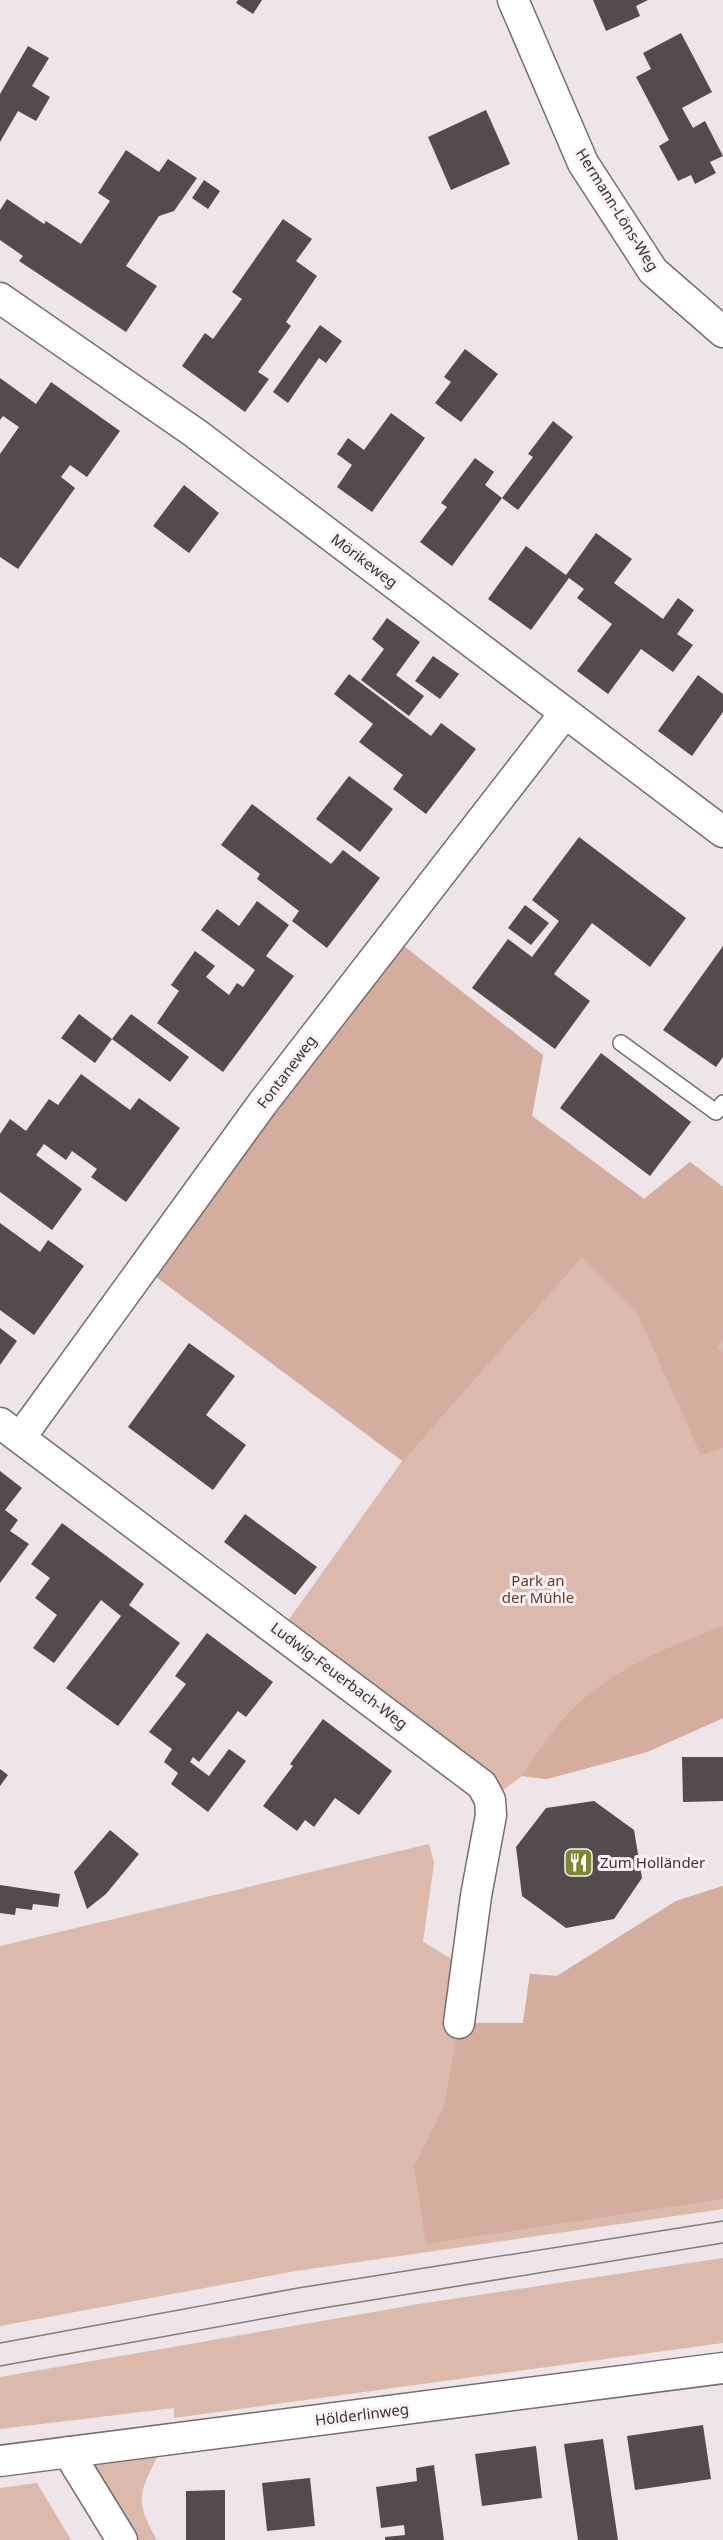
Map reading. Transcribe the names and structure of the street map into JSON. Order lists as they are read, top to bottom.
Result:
{
  "streets": {
    "street": [
      "Hermann-Löns-Weg",
      "Mörikeweg",
      "Fontaneweg",
      "Ludwig-Feuerbach-Weg",
      "Hölderlinweg"
    ]
  },
  "crossings": [
    ["Mörikeweg", "Fontaneweg"],
    ["Fontaneweg", "Ludwig-Feuerbach-Weg"]
  ],
  "parks": ["Park an der Mühle"],
  "places": {
    "restaurant": ["Zum Holländer"]
  }
}
